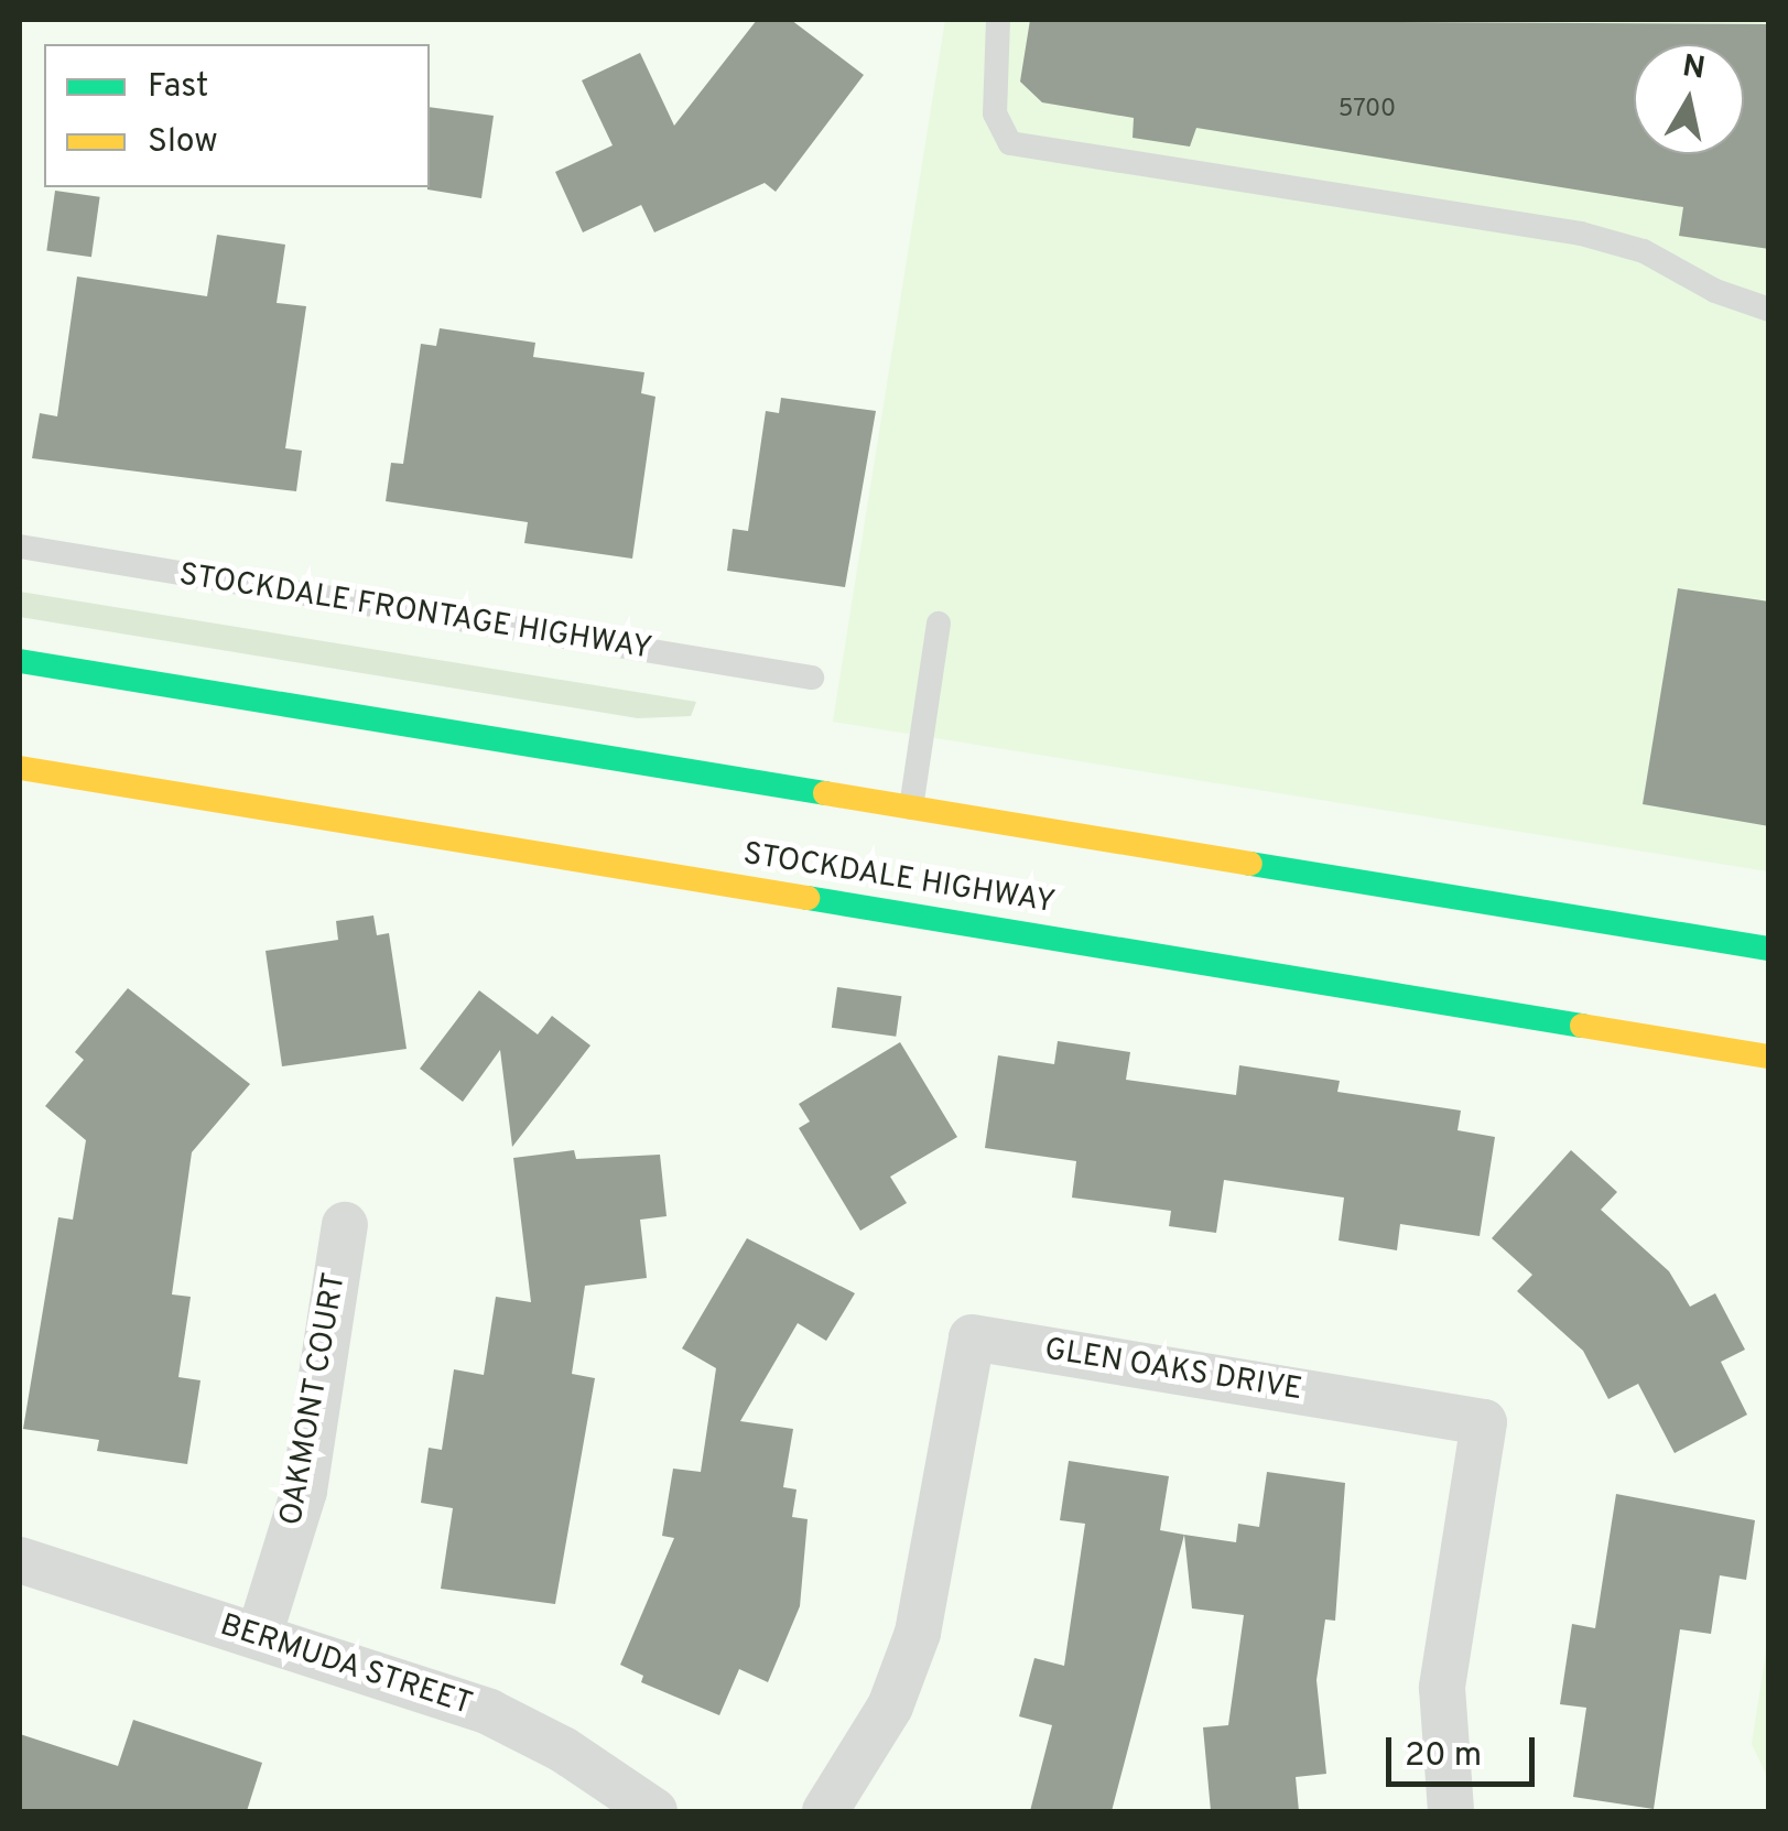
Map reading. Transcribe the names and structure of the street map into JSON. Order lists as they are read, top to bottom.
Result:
{
  "streets": {
    "main road": ["STOCKDALE HIGHWAY"],
    "street": ["GLEN OAKS DRIVE", "OAKMONT COURT", "BERMUDA STREET"],
    "lane": ["STOCKDALE FRONTAGE HIGHWAY"]
  },
  "crossings": [
    ["OAKMONT COURT", "BERMUDA STREET"]
  ],
  "house_numbers": ["5700"],
  "legend": ["Fast", "Slow"],
  "scale_bar": "20 m",
  "north": "top"
}
